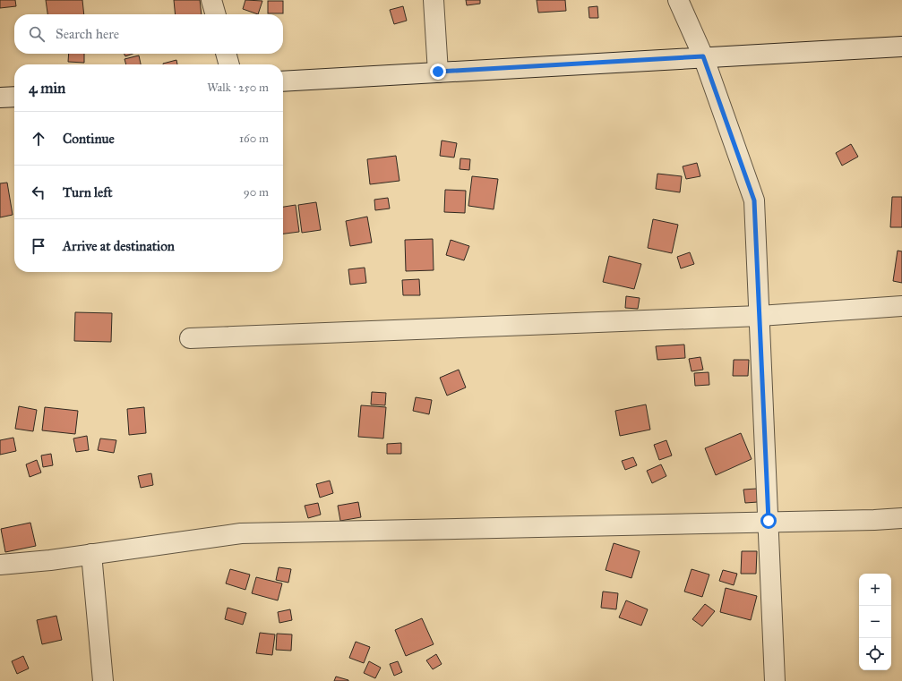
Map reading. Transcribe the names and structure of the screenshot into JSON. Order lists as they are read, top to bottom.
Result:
{
  "page": {
    "search": "Search here",
    "heading": ["4 min", "Walk · 250 m"],
    "list": [
      ["Continue", "160 m"],
      ["Turn left", "90 m"],
      "Arrive at destination"
    ],
    "map_buttons": ["+", "−"]
  }
}
